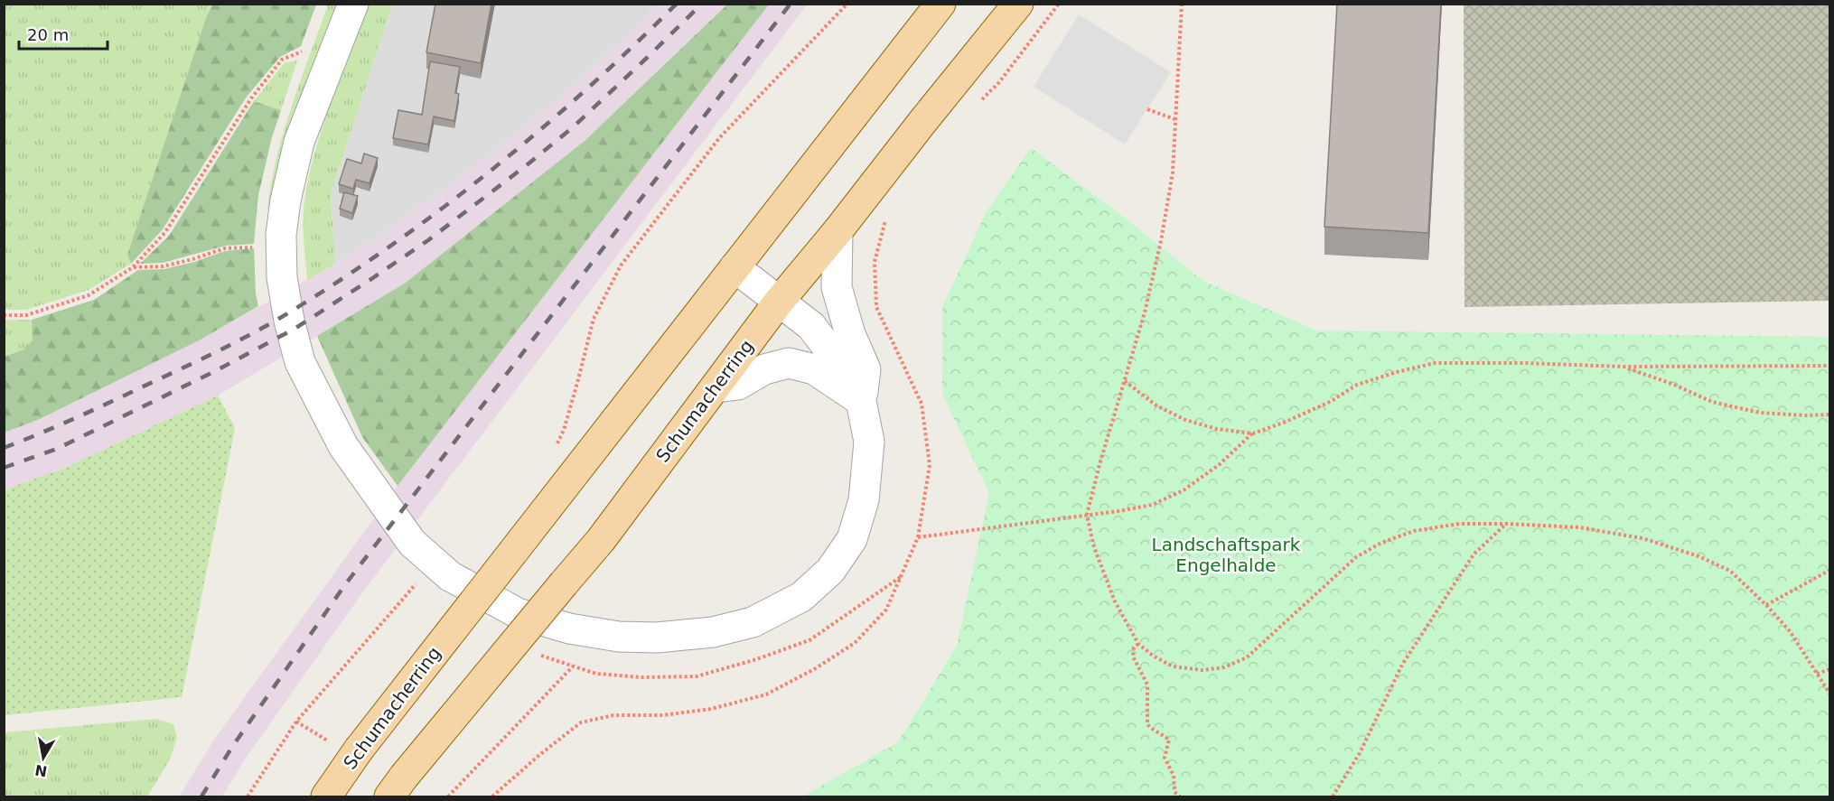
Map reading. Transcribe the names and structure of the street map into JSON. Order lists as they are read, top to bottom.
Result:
{
  "streets": {
    "main road": ["Schumacherring"]
  },
  "parks": ["Landschaftspark Engelhalde"],
  "scale_bar": "20 m",
  "north": "bottom"
}
